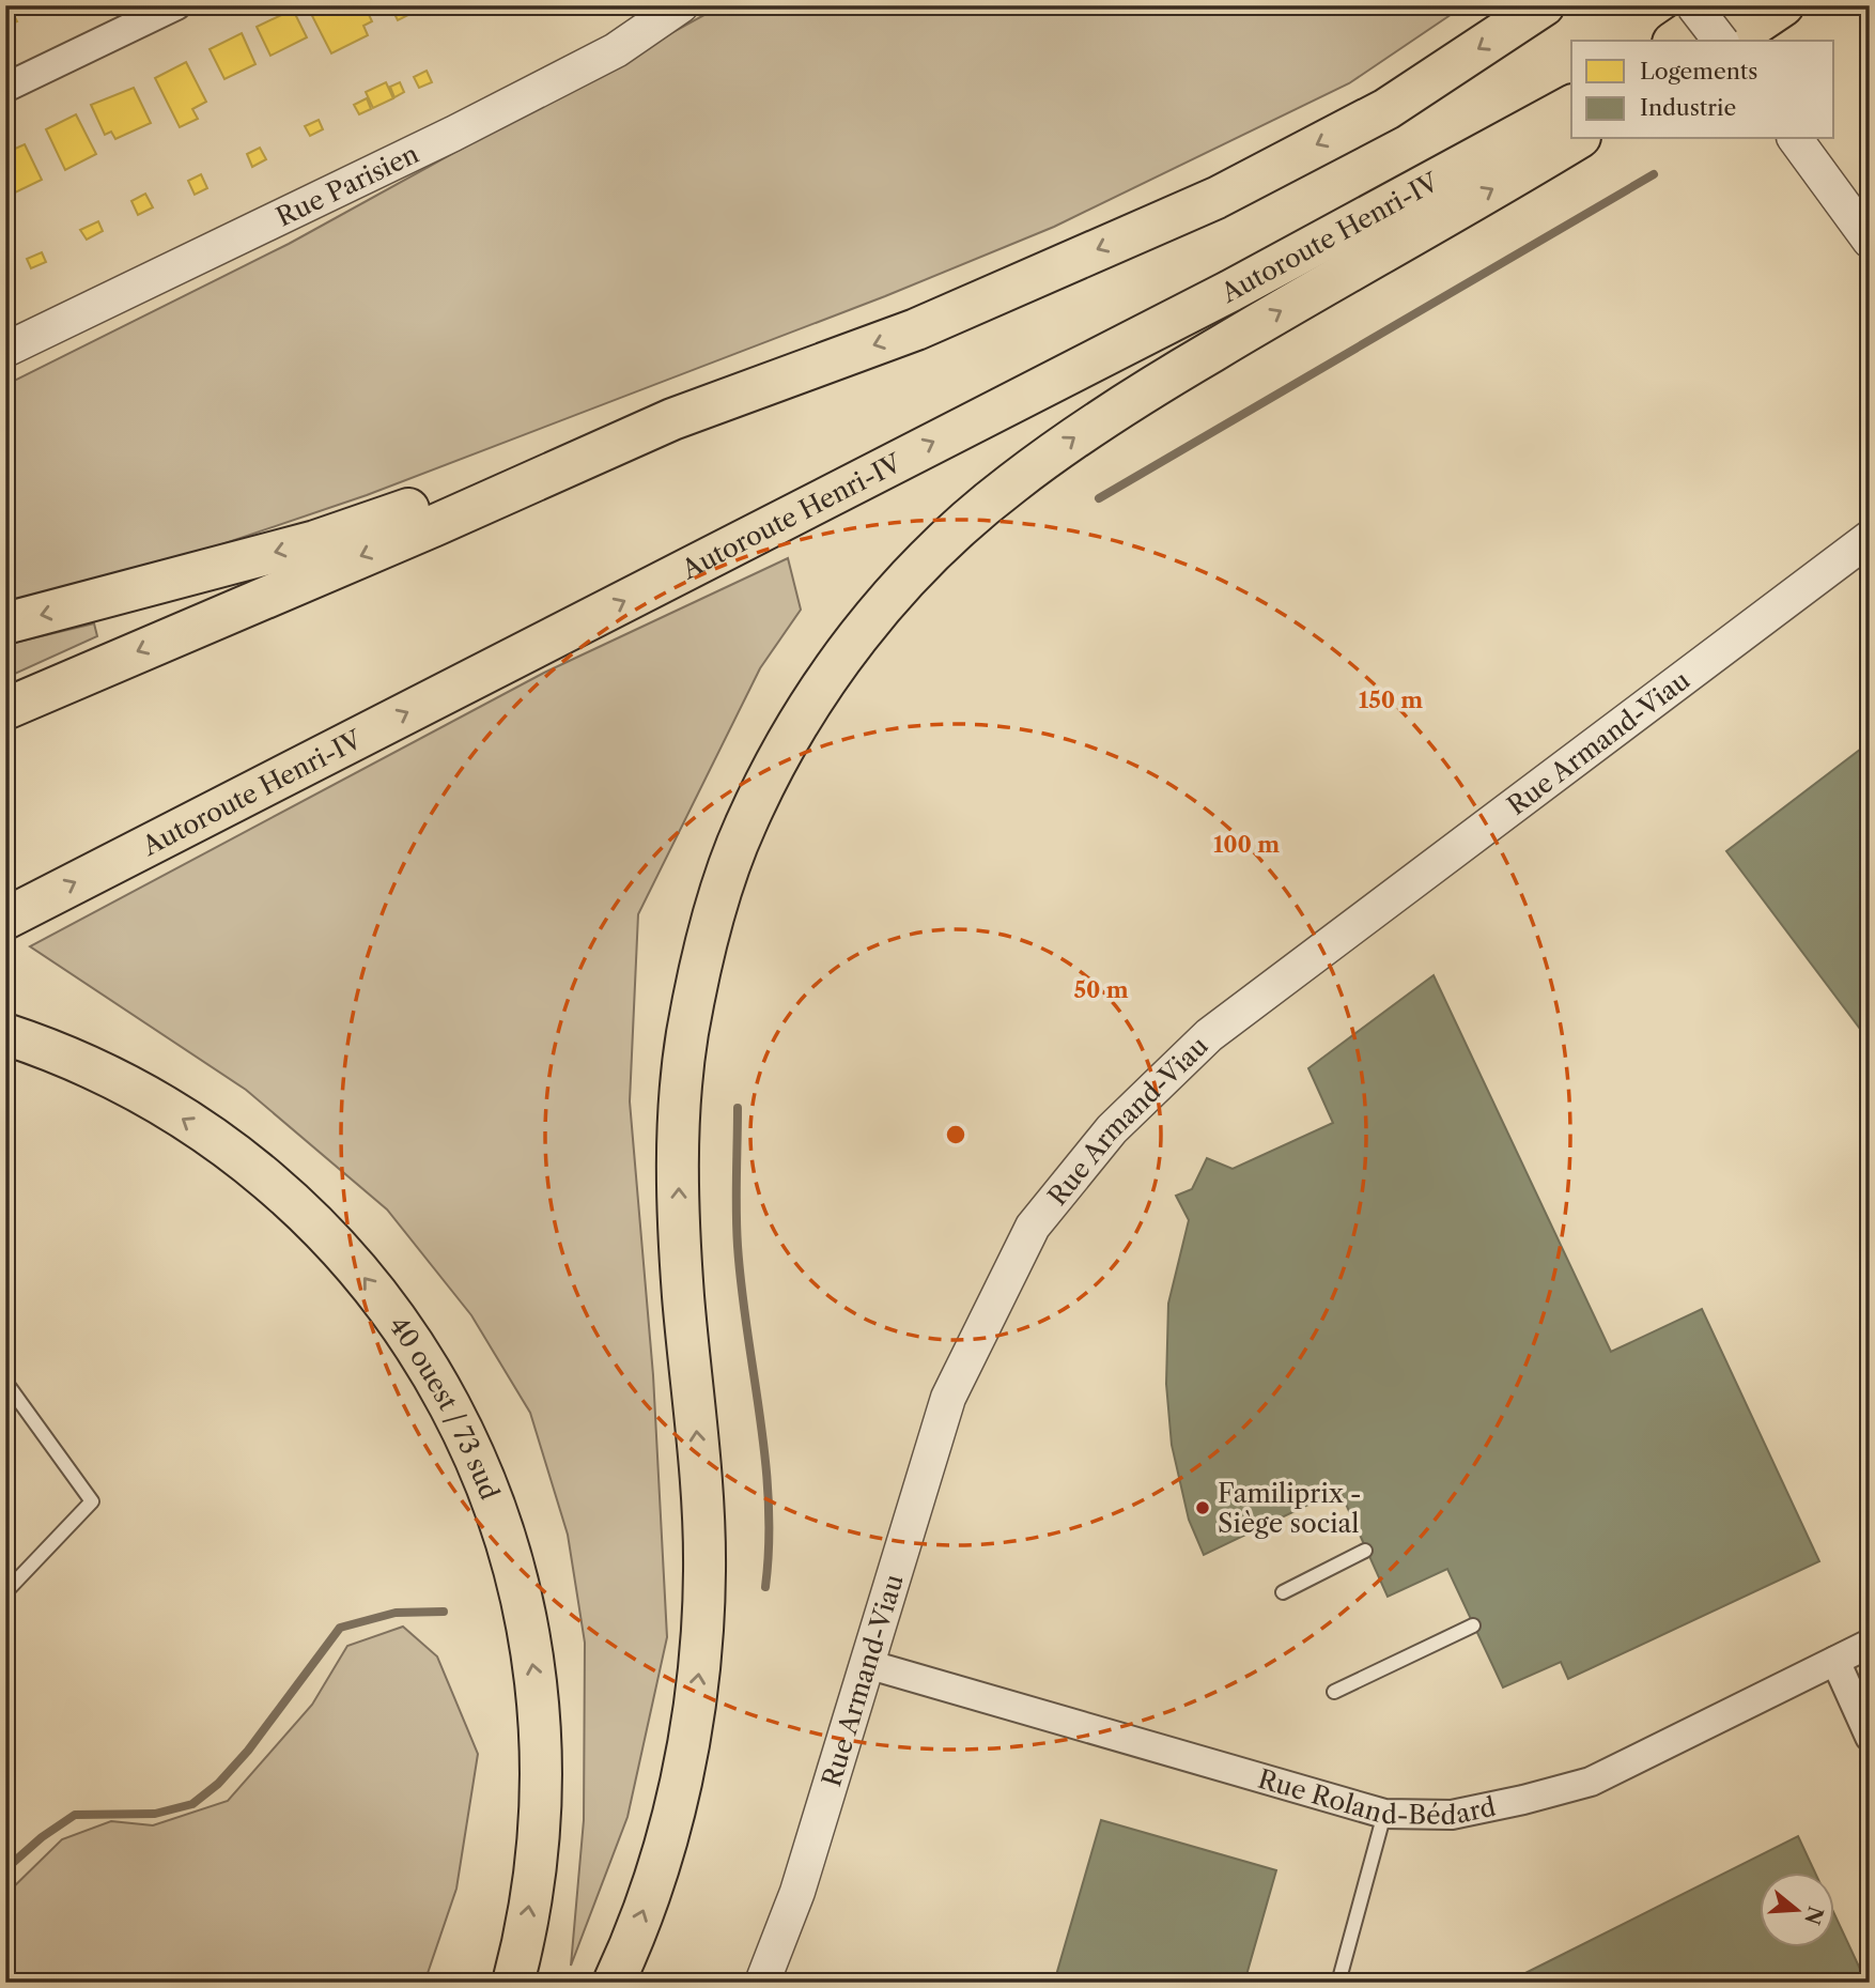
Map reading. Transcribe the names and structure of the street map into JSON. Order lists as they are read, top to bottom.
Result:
{
  "streets": {
    "highway": ["Autoroute Henri-IV", "40 ouest / 73 sud"],
    "street": ["Rue Parisien", "Rue Armand-Viau", "Rue Roland-Bédard"]
  },
  "crossings": [
    ["Rue Armand-Viau", "Rue Roland-Bédard"]
  ],
  "one_way": ["40 ouest / 73 sud"],
  "places": ["Familiprix - Siège social"],
  "legend": ["Logements", "Industrie"],
  "north": "right",
  "rings": ["150 m", "100 m", "50 m"]
}
